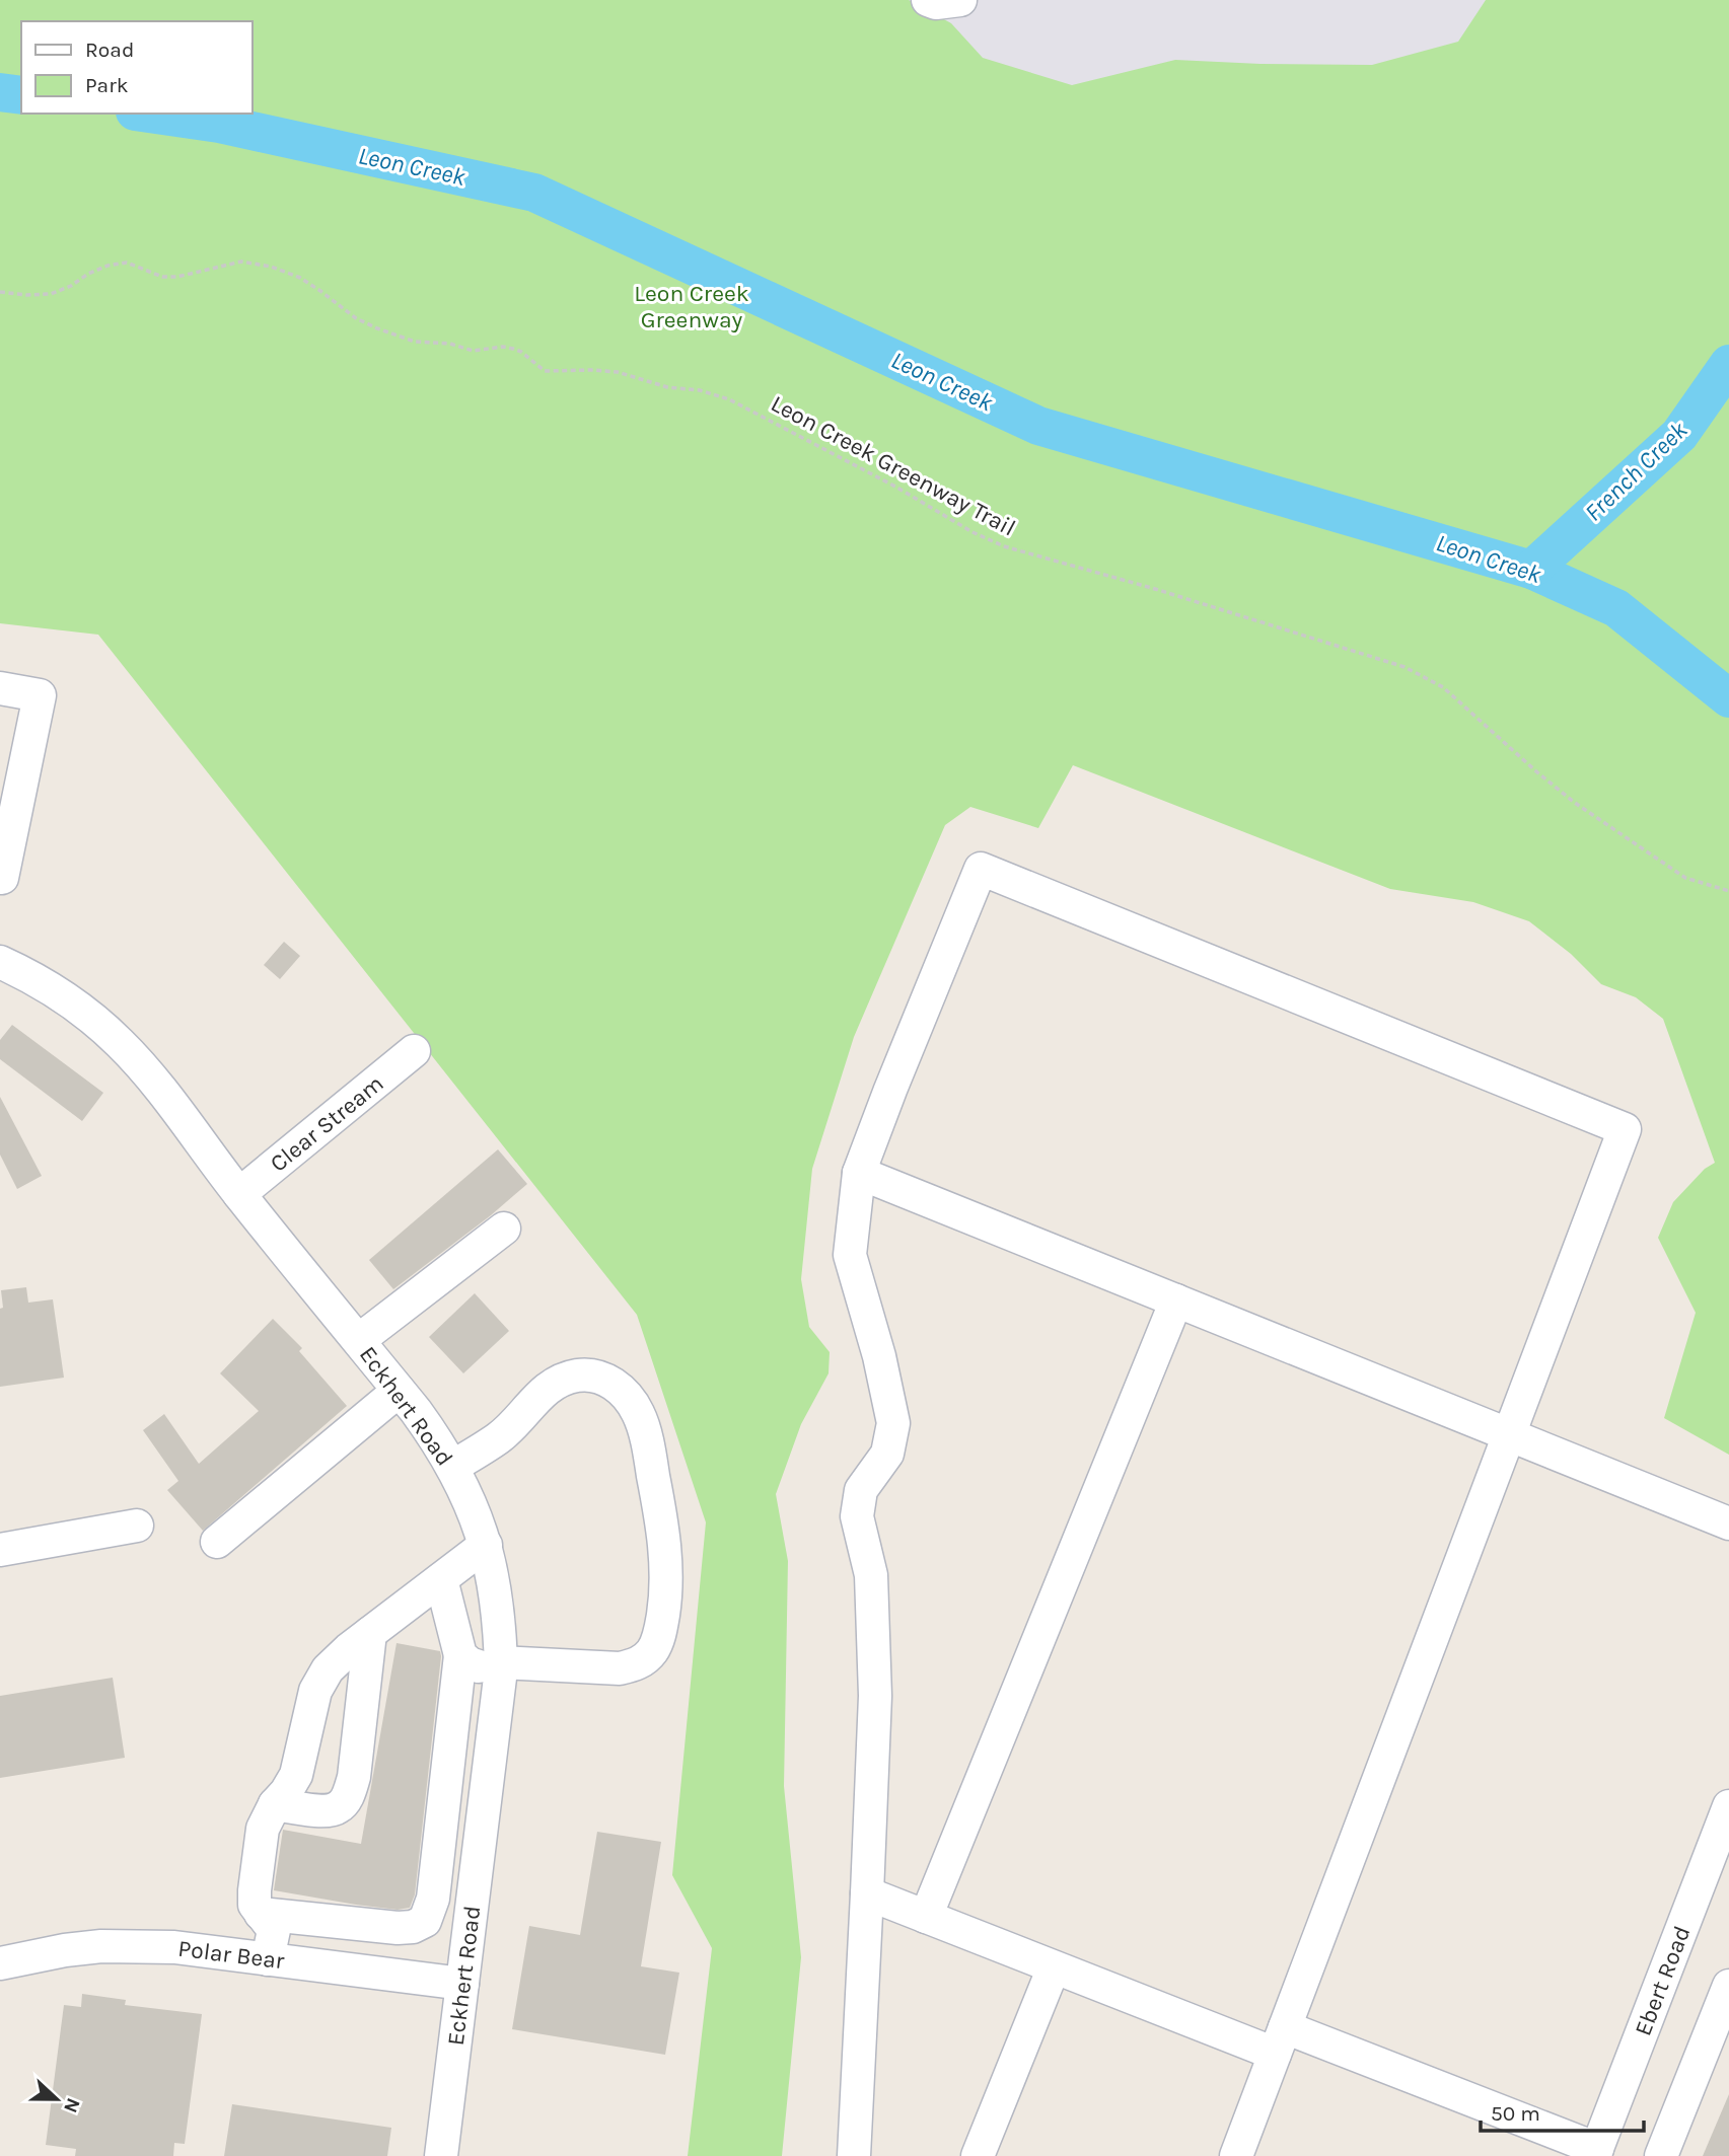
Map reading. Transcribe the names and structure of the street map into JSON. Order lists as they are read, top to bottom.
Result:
{
  "streets": {
    "street": [
      "Clear Stream",
      "Eckhert Road",
      "Polar Bear",
      "Ebert Road"
    ],
    "path": ["Leon Creek Greenway Trail"]
  },
  "crossings": [
    ["Clear Stream", "Eckhert Road"],
    ["Eckhert Road", "Polar Bear"]
  ],
  "water": ["Leon Creek", "French Creek"],
  "parks": ["Leon Creek Greenway"],
  "legend": ["Road", "Park"],
  "scale_bar": "50 m",
  "north": "right"
}
